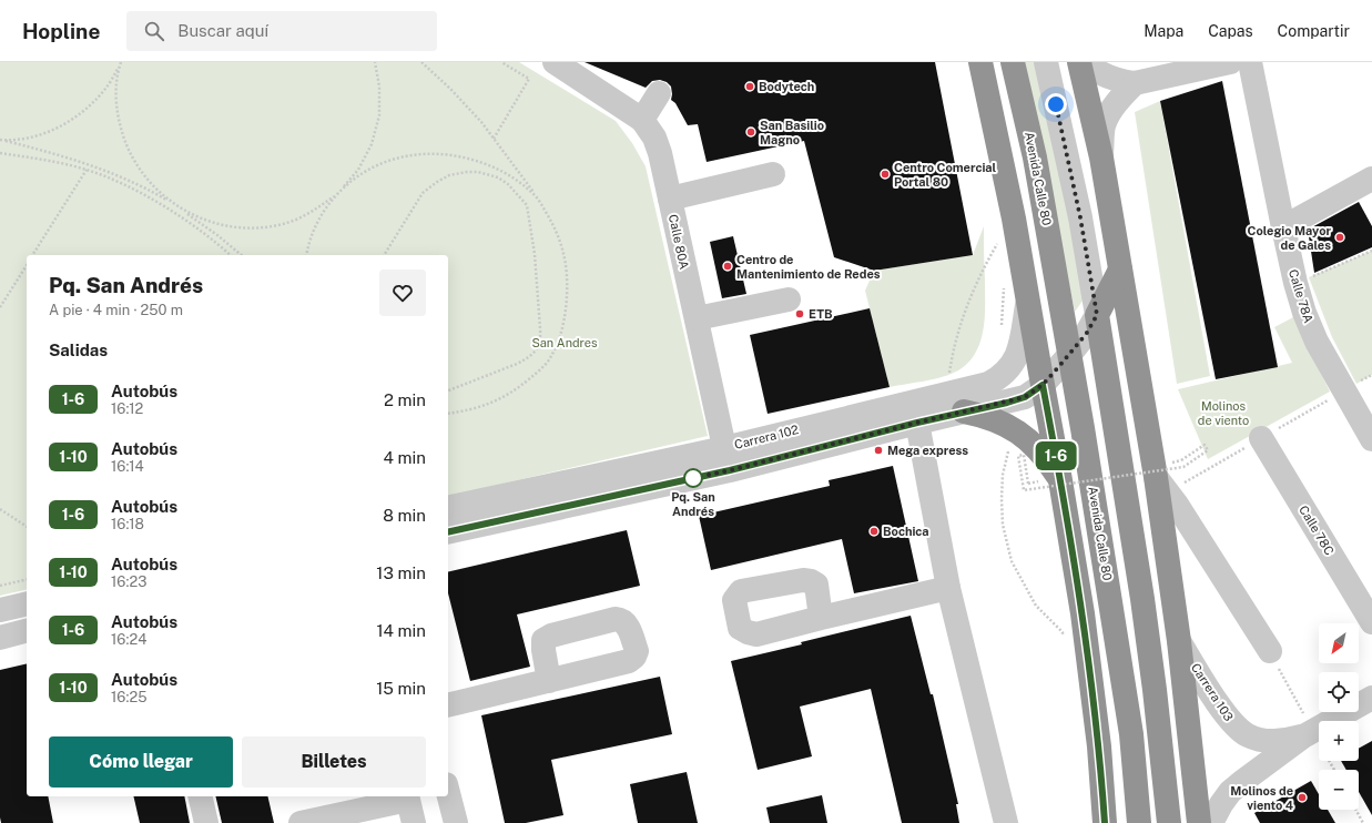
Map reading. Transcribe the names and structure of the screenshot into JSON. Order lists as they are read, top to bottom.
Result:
{
  "streets": {
    "highway": ["Avenida Calle 80"],
    "street": [
      "Calle 80A",
      "Calle 78A",
      "Carrera 102",
      "Calle 78C",
      "Carrera 103"
    ]
  },
  "crossings": [
    ["Avenida Calle 80", "Carrera 102"],
    ["Calle 80A", "Carrera 102"]
  ],
  "parks": ["San Andres", "Molinos de viento"],
  "places": [
    "Bodytech",
    "San Basilio Magno",
    "Centro Comercial Portal 80",
    "Colegio Mayor de Gales",
    "Centro de Mantenimiento de Redes",
    "ETB",
    "Mega express",
    "Pq. San Andrés",
    "Bochica",
    "Molinos de viento 4"
  ],
  "lines": ["bus line 1-6"],
  "north": "bottom left",
  "page": {
    "header": "Hopline",
    "search": "Buscar aquí",
    "nav": ["Mapa", "Capas", "Compartir"],
    "on_map": "1-6",
    "heading": [
      ["Pq. San Andrés", "A pie · 4 min · 250 m"],
      "Salidas"
    ],
    "list": [
      {
        "mark": "1-6",
        "name": "Autobús",
        "note": "16:12",
        "value": "2 min"
      },
      {
        "mark": "1-10",
        "name": "Autobús",
        "note": "16:14",
        "value": "4 min"
      },
      {
        "mark": "1-6",
        "name": "Autobús",
        "note": "16:18",
        "value": "8 min"
      },
      {
        "mark": "1-10",
        "name": "Autobús",
        "note": "16:23",
        "value": "13 min"
      },
      {
        "mark": "1-6",
        "name": "Autobús",
        "note": "16:24",
        "value": "14 min"
      },
      {
        "mark": "1-10",
        "name": "Autobús",
        "note": "16:25",
        "value": "15 min"
      }
    ],
    "map_buttons": ["+", "−"],
    "buttons": ["Cómo llegar", "Billetes"]
  }
}
